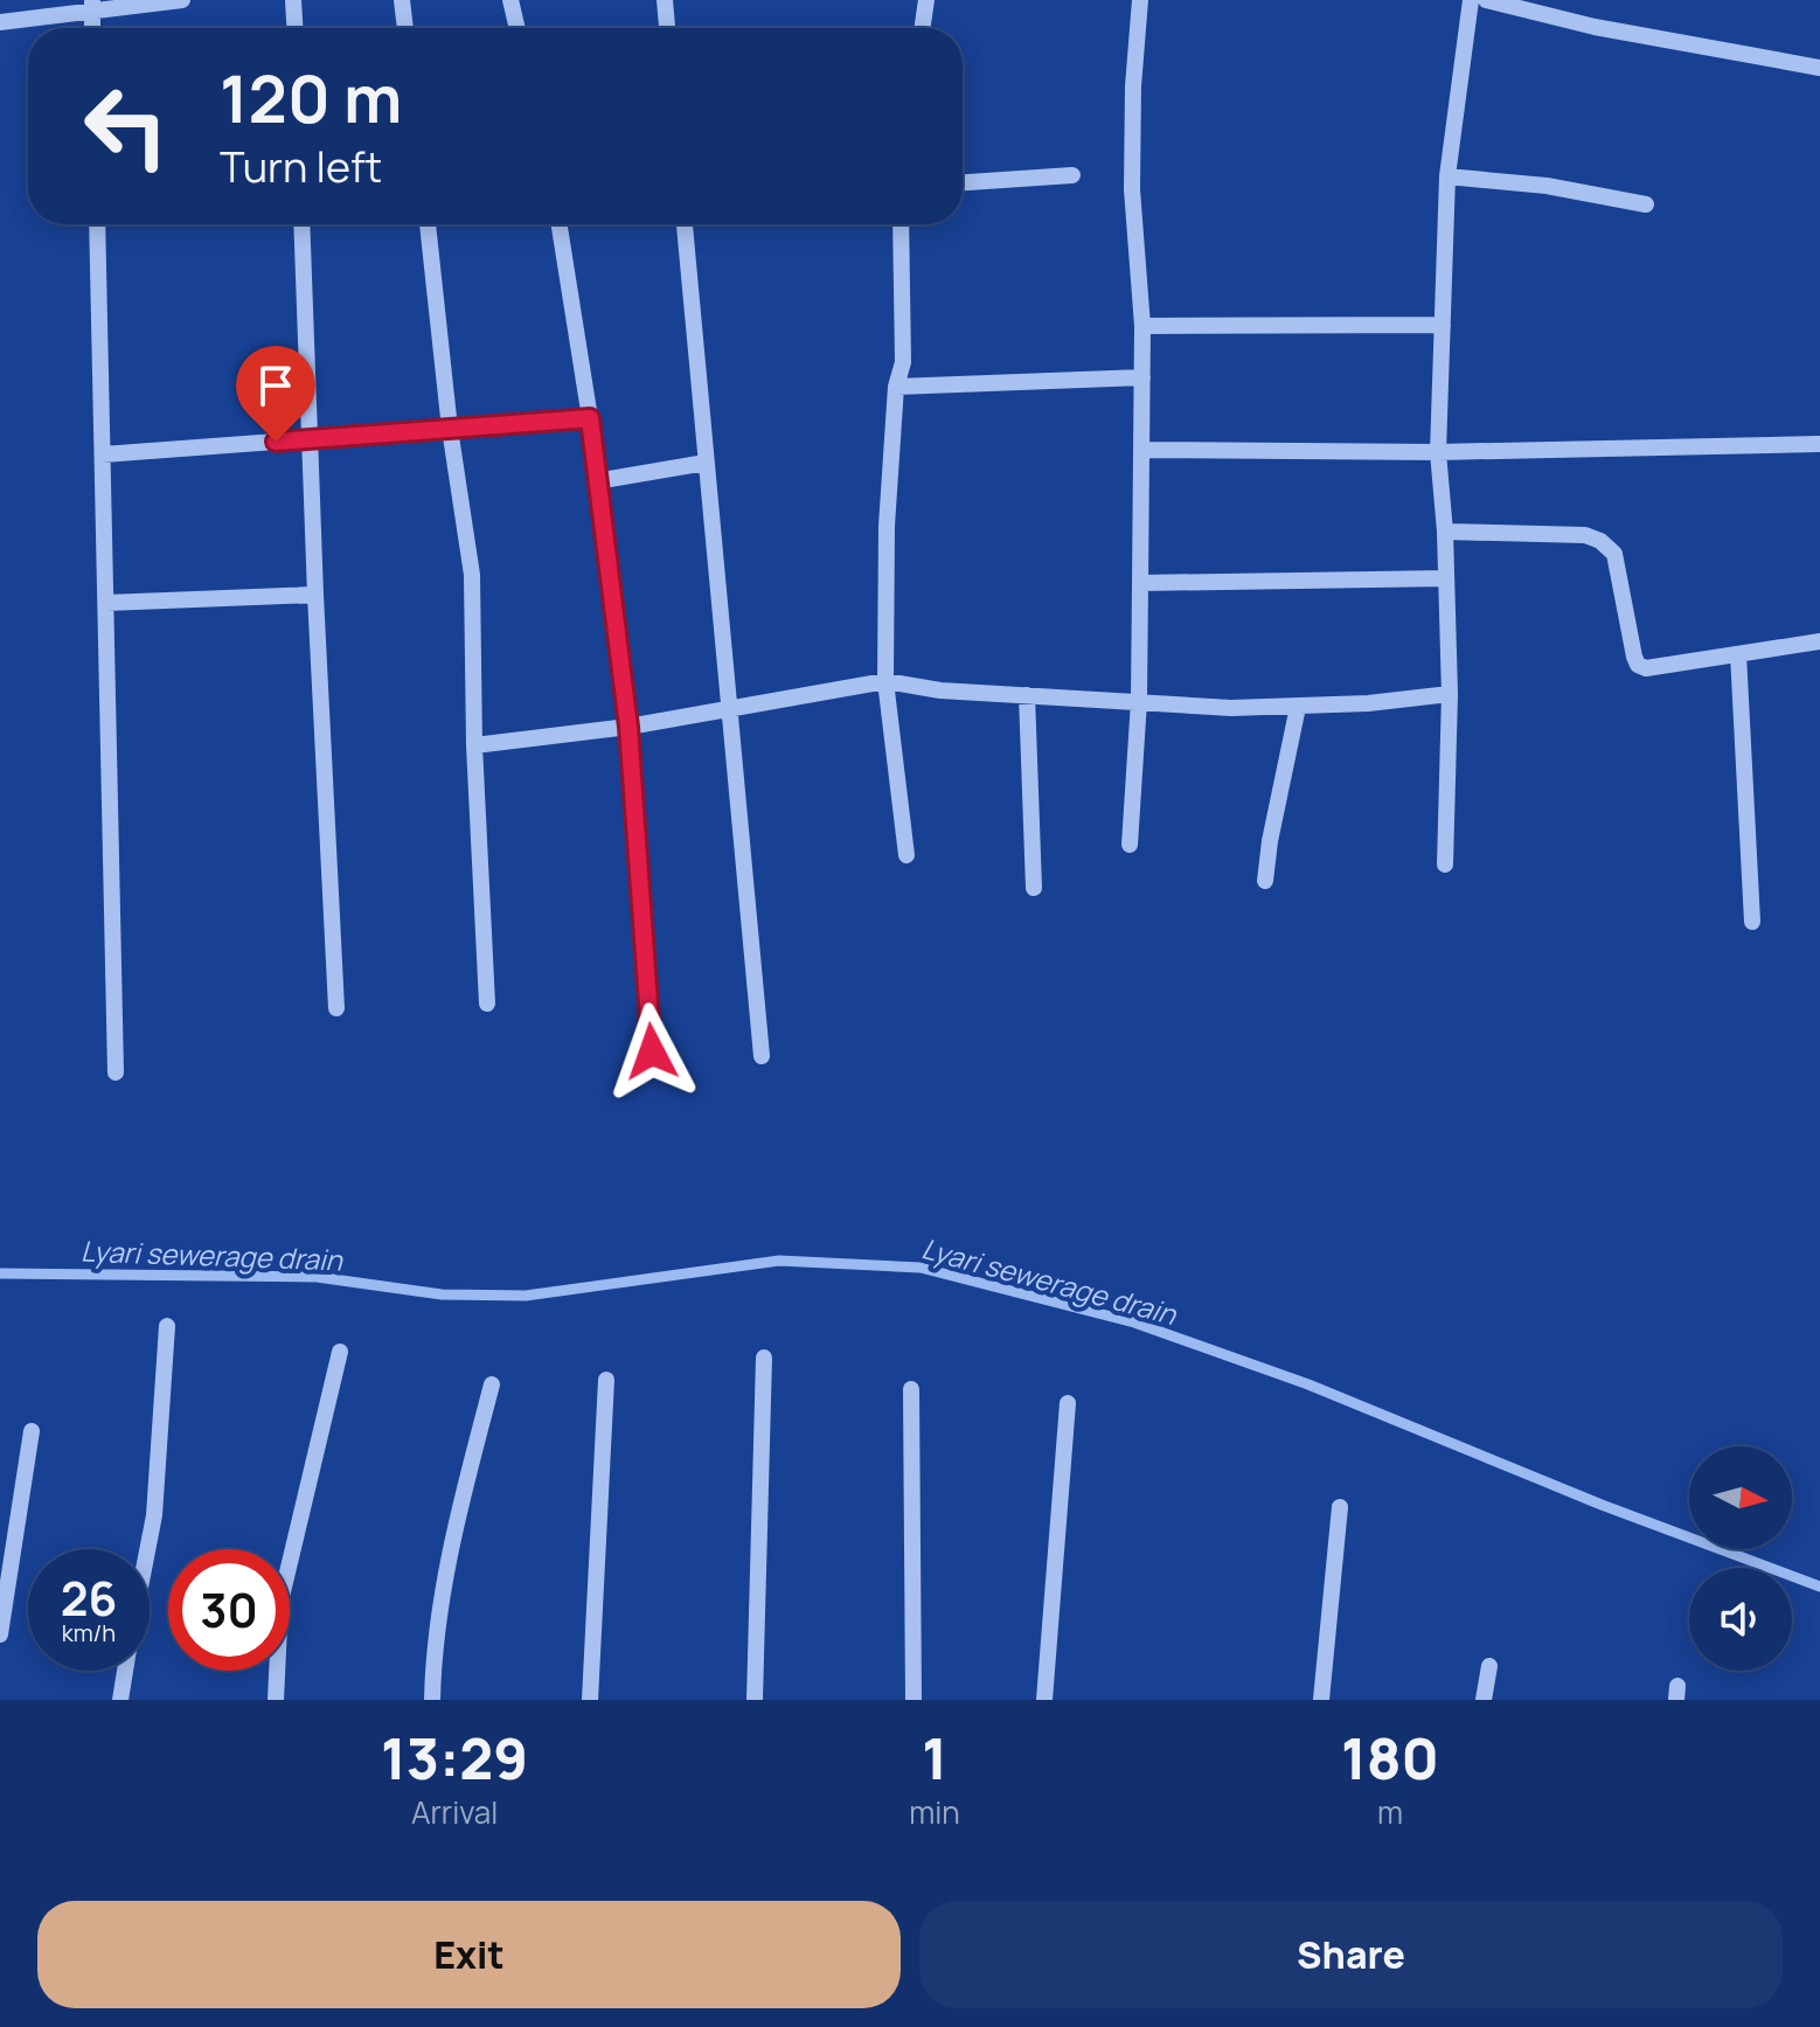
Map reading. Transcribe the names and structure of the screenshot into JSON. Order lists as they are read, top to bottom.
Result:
{
  "water": ["Lyari sewerage drain"],
  "north": "right",
  "page": {
    "turn": ["120 m", "Turn left"],
    "speed": "26 km/h",
    "limit": "30",
    "eta": [
      "13:29",
      "Arrival",
      "1",
      "min",
      "180",
      "m"
    ],
    "buttons": ["Exit", "Share"]
  }
}
